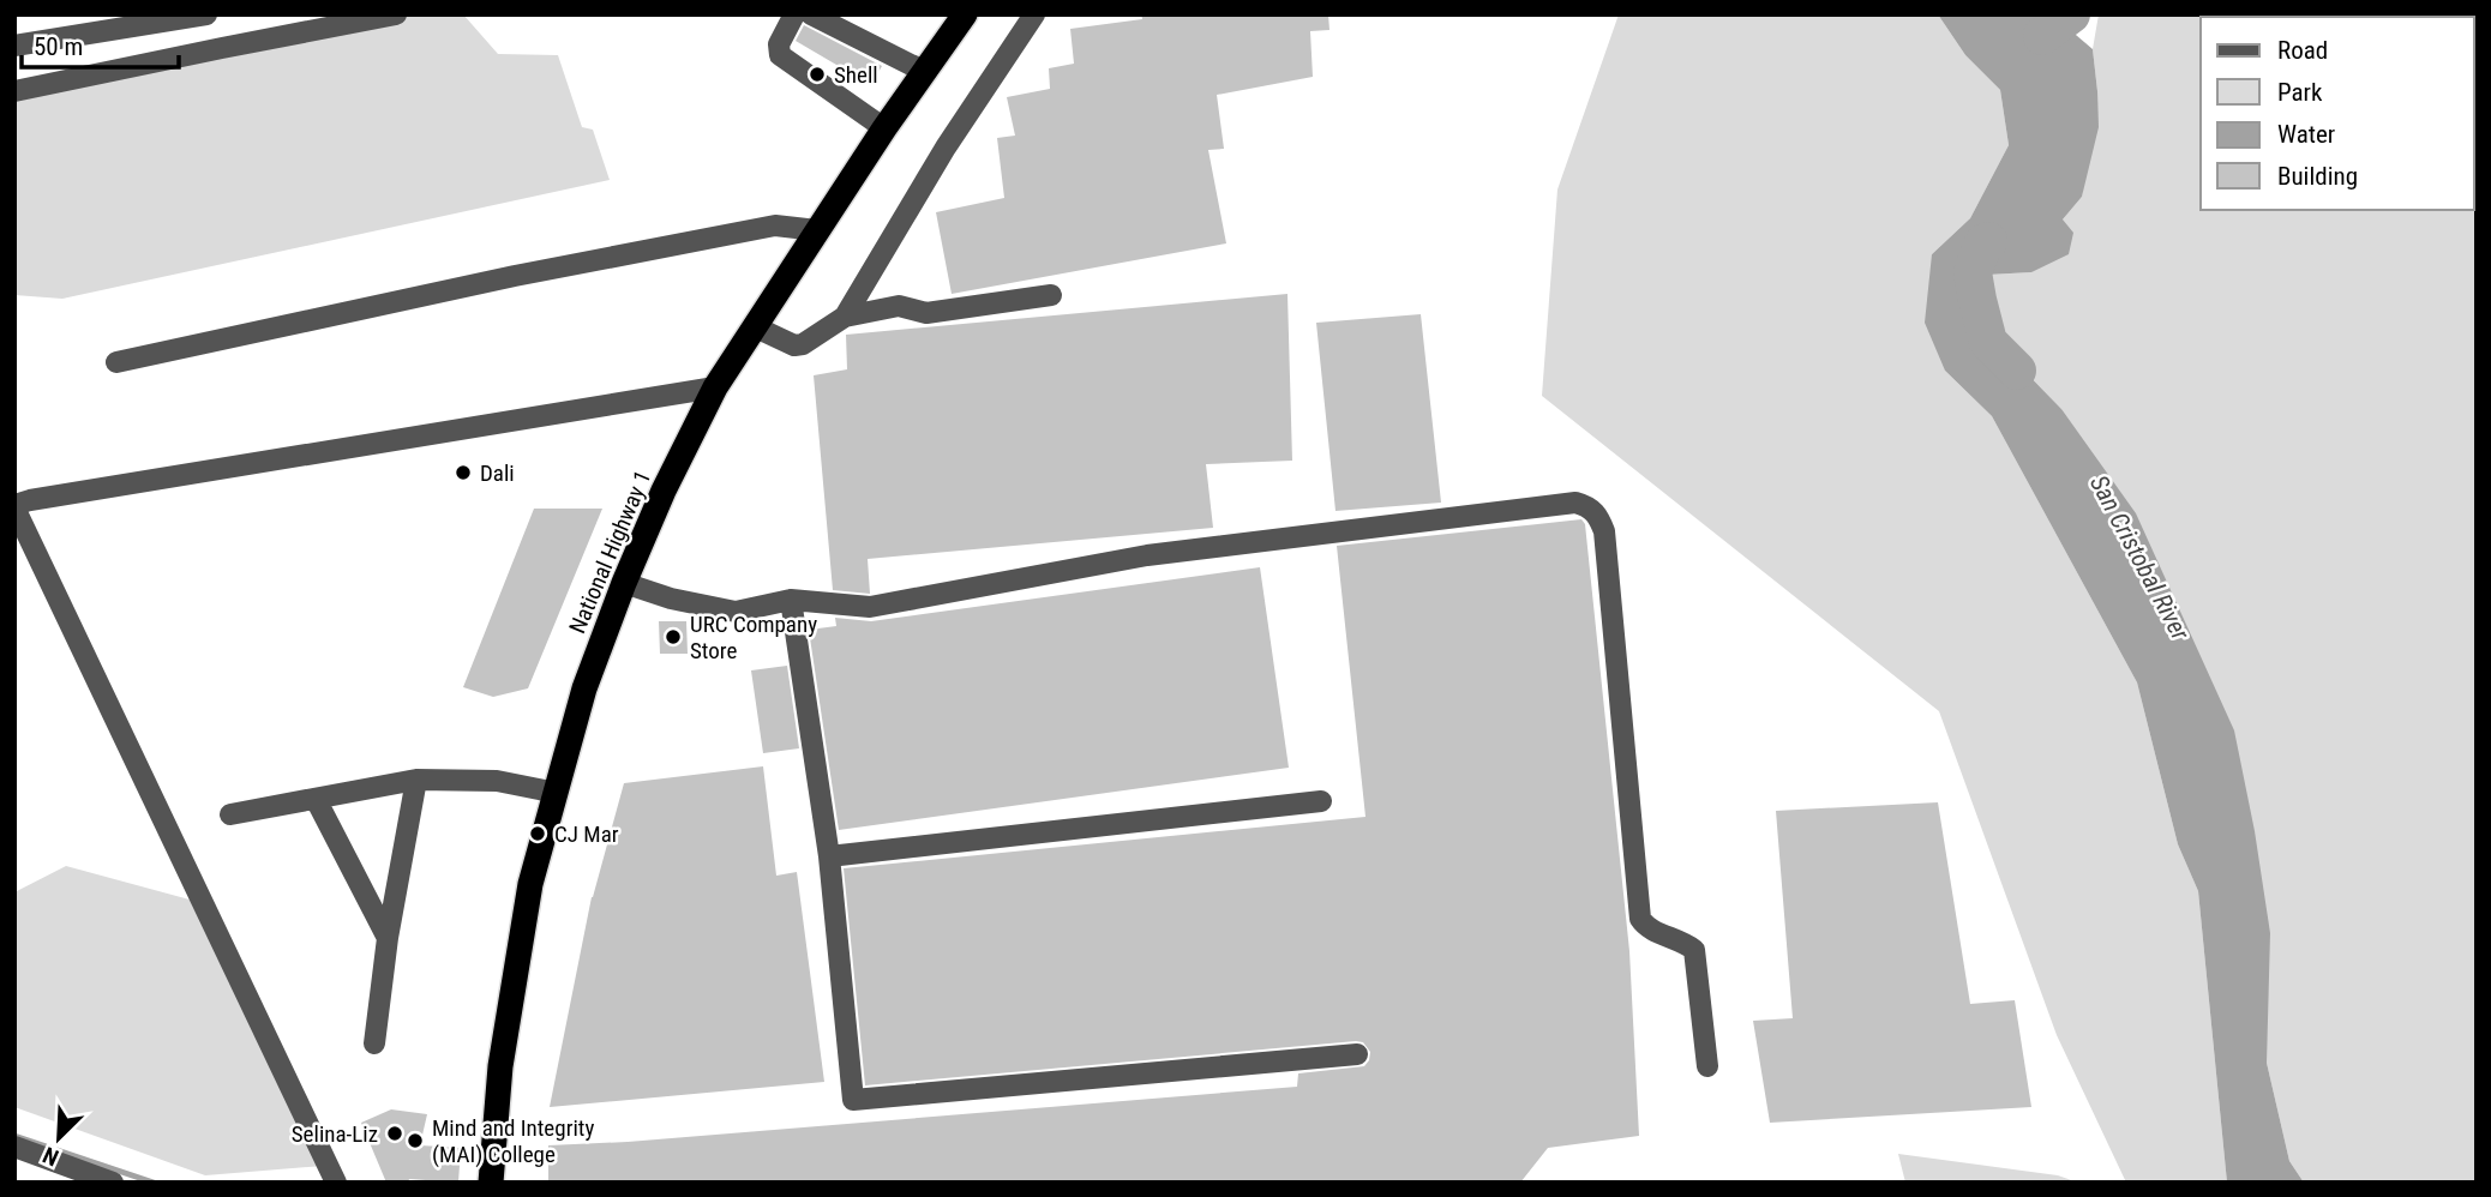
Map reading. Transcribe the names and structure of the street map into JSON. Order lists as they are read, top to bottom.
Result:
{
  "streets": {
    "highway": ["National Highway 1"]
  },
  "water": ["San Cristobal River"],
  "places": [
    "Shell",
    "Dali",
    "URC Company Store",
    "CJ Mar",
    "Selina-Liz",
    "Mind and Integrity (MAI) College"
  ],
  "legend": [
    "Road",
    "Park",
    "Water",
    "Building"
  ],
  "scale_bar": "50 m",
  "north": "bottom left"
}
